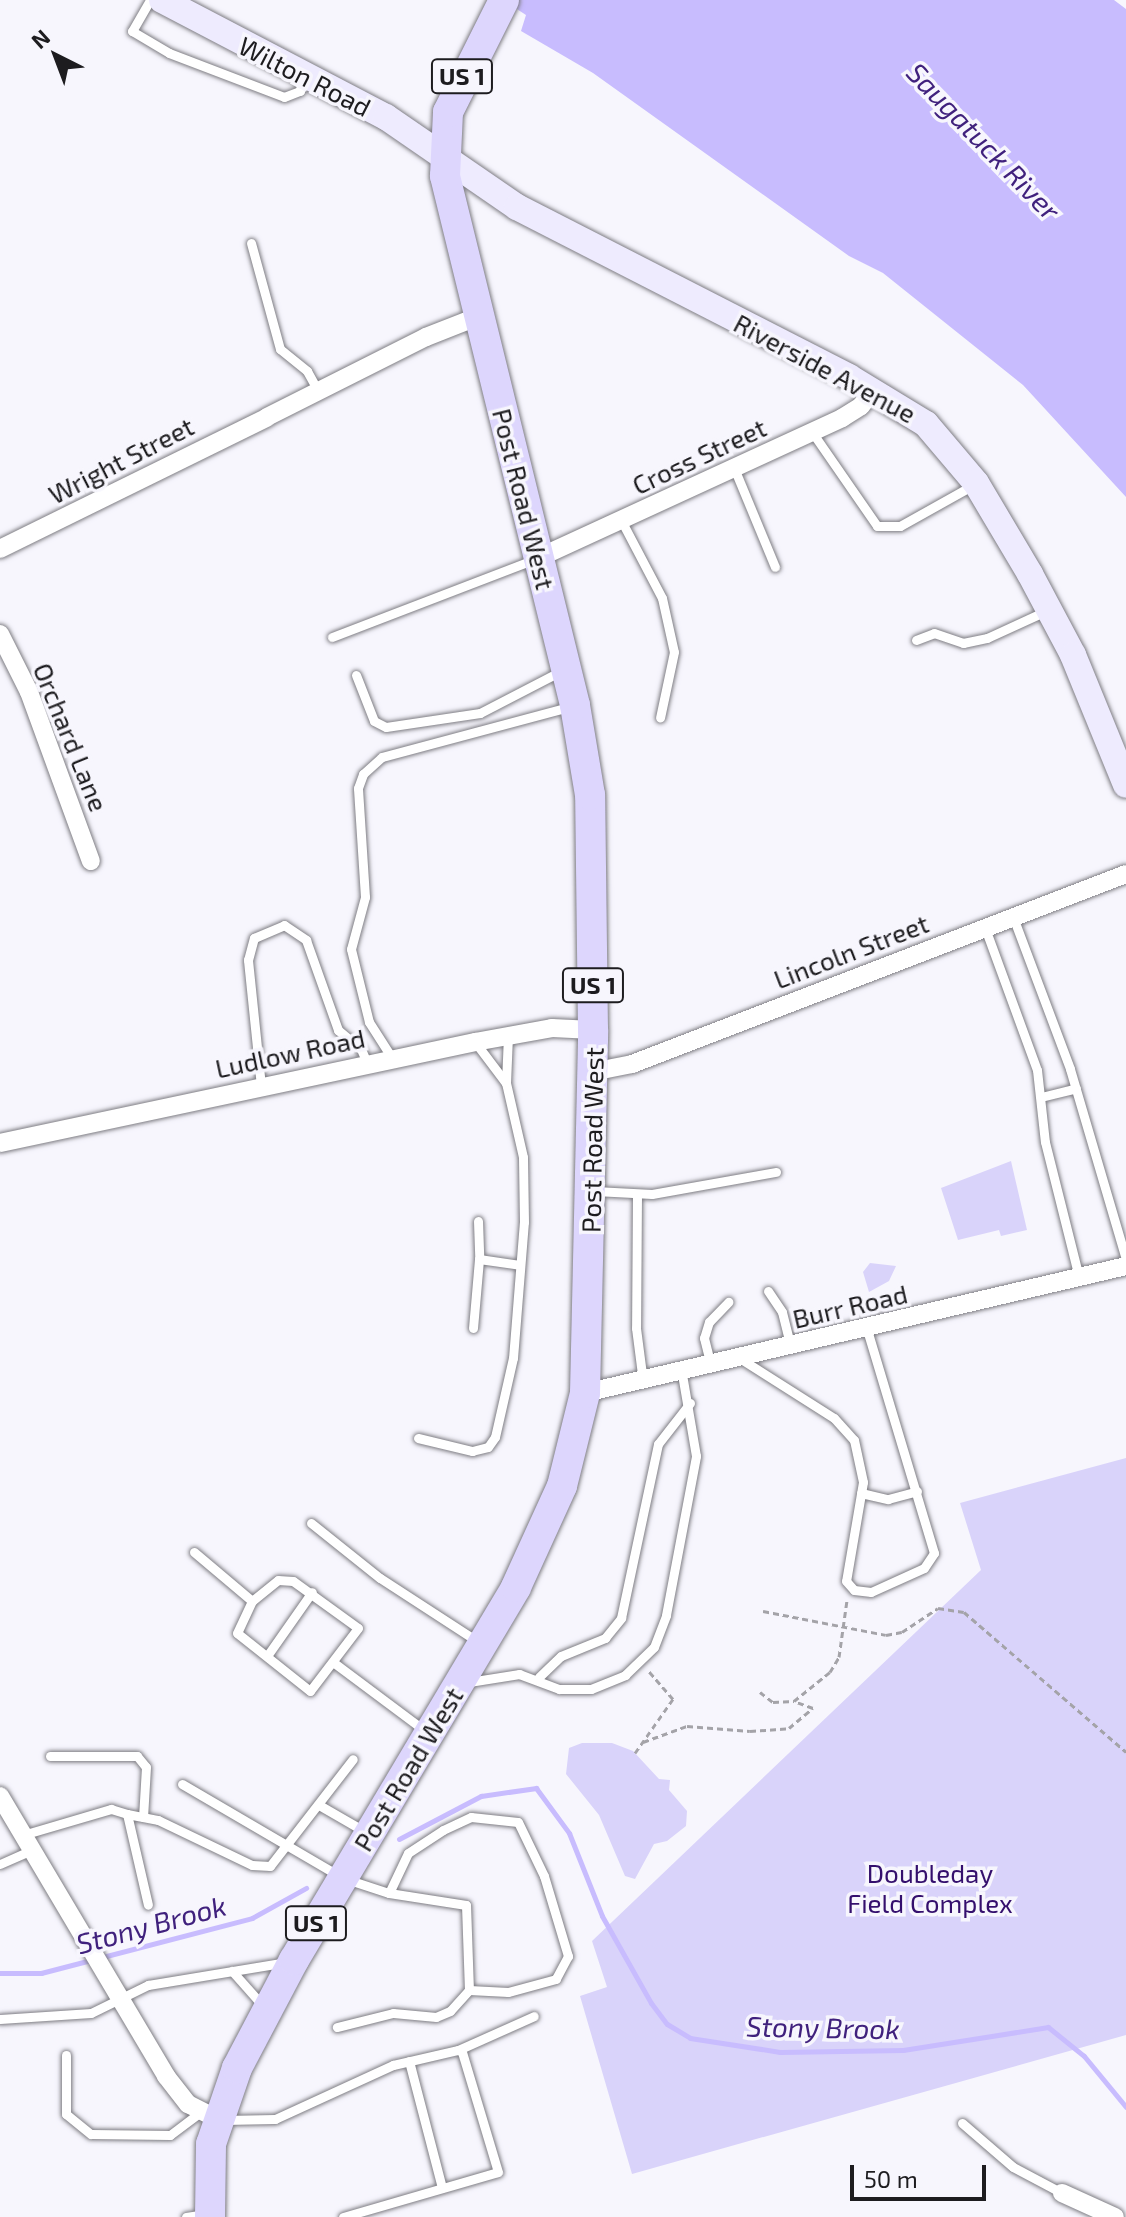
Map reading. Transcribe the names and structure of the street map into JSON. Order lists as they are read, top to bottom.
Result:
{
  "streets": {
    "main road": [
      "Wilton Road",
      "US 1",
      "Riverside Avenue",
      "Post Road West"
    ],
    "street": [
      "Cross Street",
      "Wright Street",
      "Orchard Lane",
      "Lincoln Street",
      "Ludlow Road",
      "Burr Road"
    ]
  },
  "crossings": [
    ["Wilton Road", "Riverside Avenue"],
    ["Wilton Road", "Post Road West"],
    ["Riverside Avenue", "Cross Street"],
    ["Riverside Avenue", "Post Road West"],
    ["Cross Street", "Post Road West"],
    ["Wright Street", "Post Road West"],
    ["Post Road West", "Lincoln Street"],
    ["Post Road West", "Ludlow Road"],
    ["Post Road West", "Burr Road"]
  ],
  "water": ["Saugatuck River", "Stony Brook"],
  "parks": ["Doubleday Field Complex"],
  "scale_bar": "50 m",
  "north": "top left"
}
